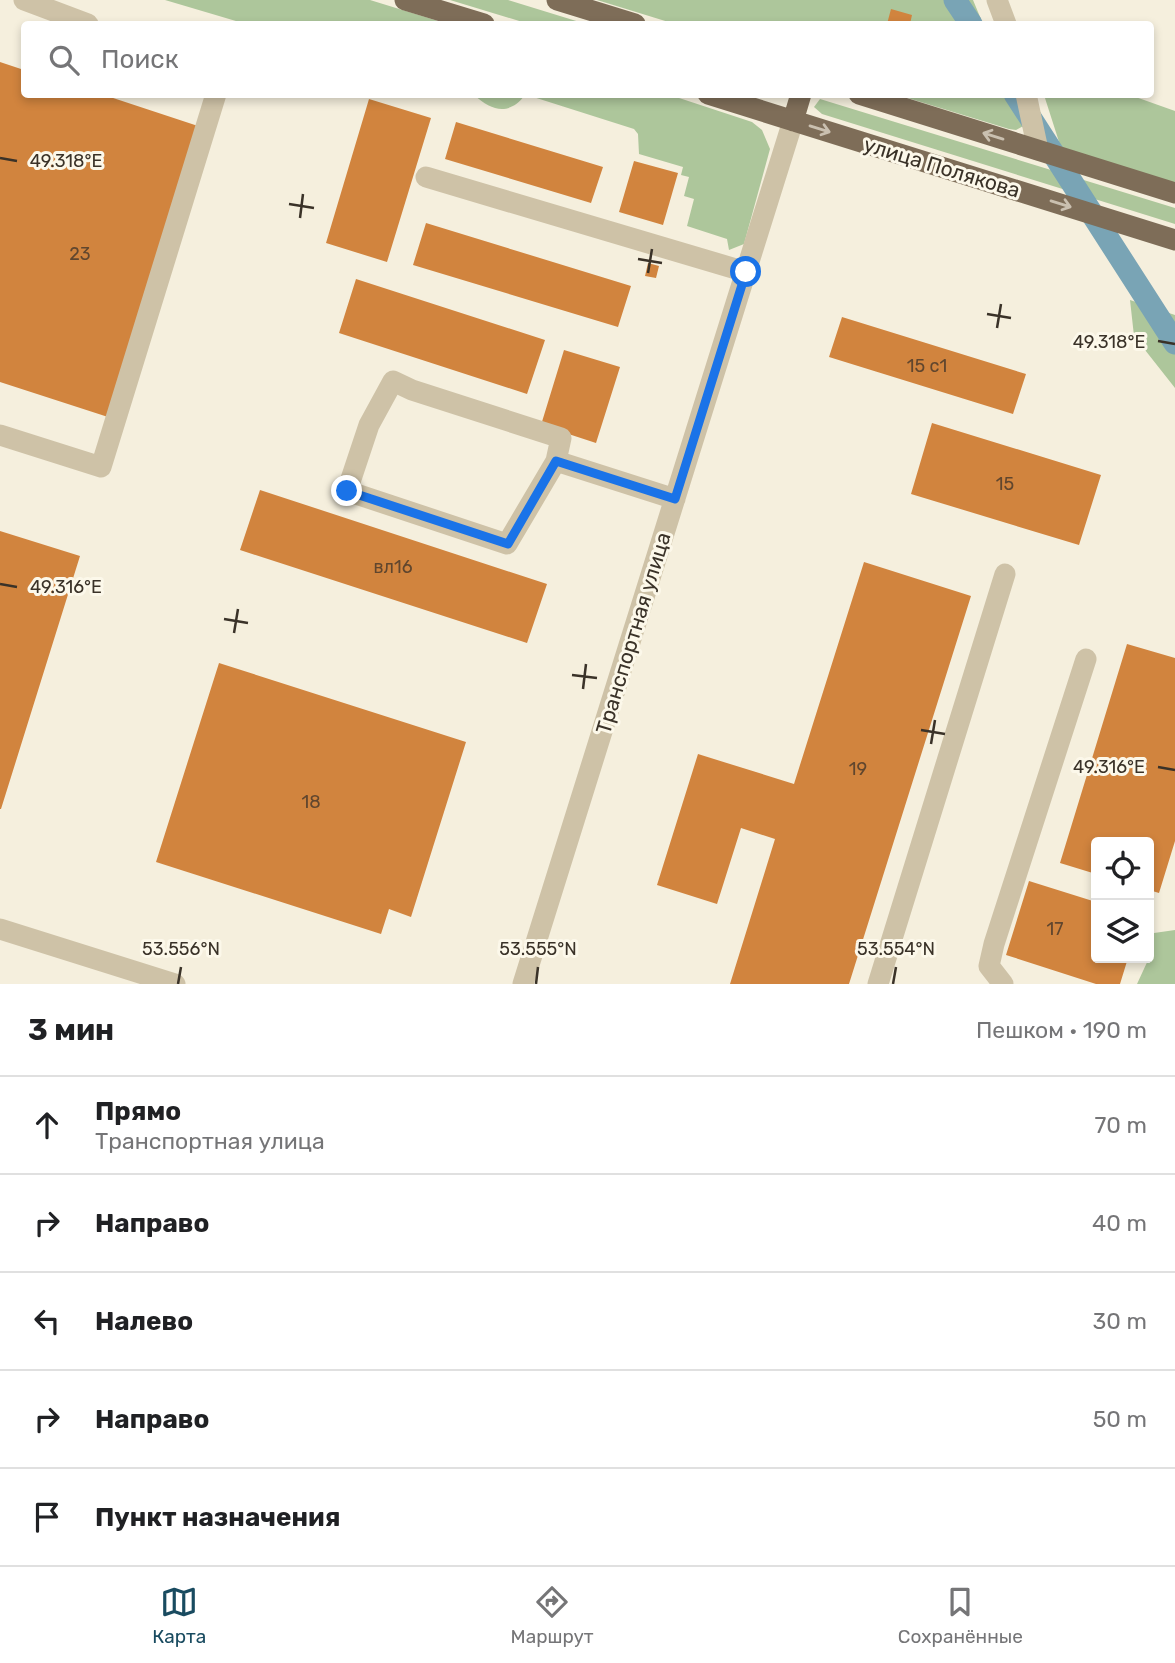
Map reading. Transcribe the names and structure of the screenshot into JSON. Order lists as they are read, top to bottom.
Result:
{
  "streets": {
    "main road": ["улица Полякова"],
    "street": ["Транспортная улица"]
  },
  "crossings": [
    ["улица Полякова", "Транспортная улица"]
  ],
  "house_numbers": [
    "23",
    "15 с1",
    "15",
    "вл16",
    "19",
    "18",
    "17"
  ],
  "page": {
    "search": "Поиск",
    "heading": ["3 мин", "Пешком · 190 m"],
    "list": [
      ["Прямо", "Транспортная улица", "70 m"],
      ["Направо", "40 m"],
      ["Налево", "30 m"],
      ["Направо", "50 m"],
      "Пункт назначения"
    ],
    "nav": ["Карта", "Маршрут", "Сохранённые"]
  },
  "coordinates": [
    "49.318°E",
    "49.316°E",
    "53.556°N",
    "53.555°N",
    "53.554°N"
  ]
}
